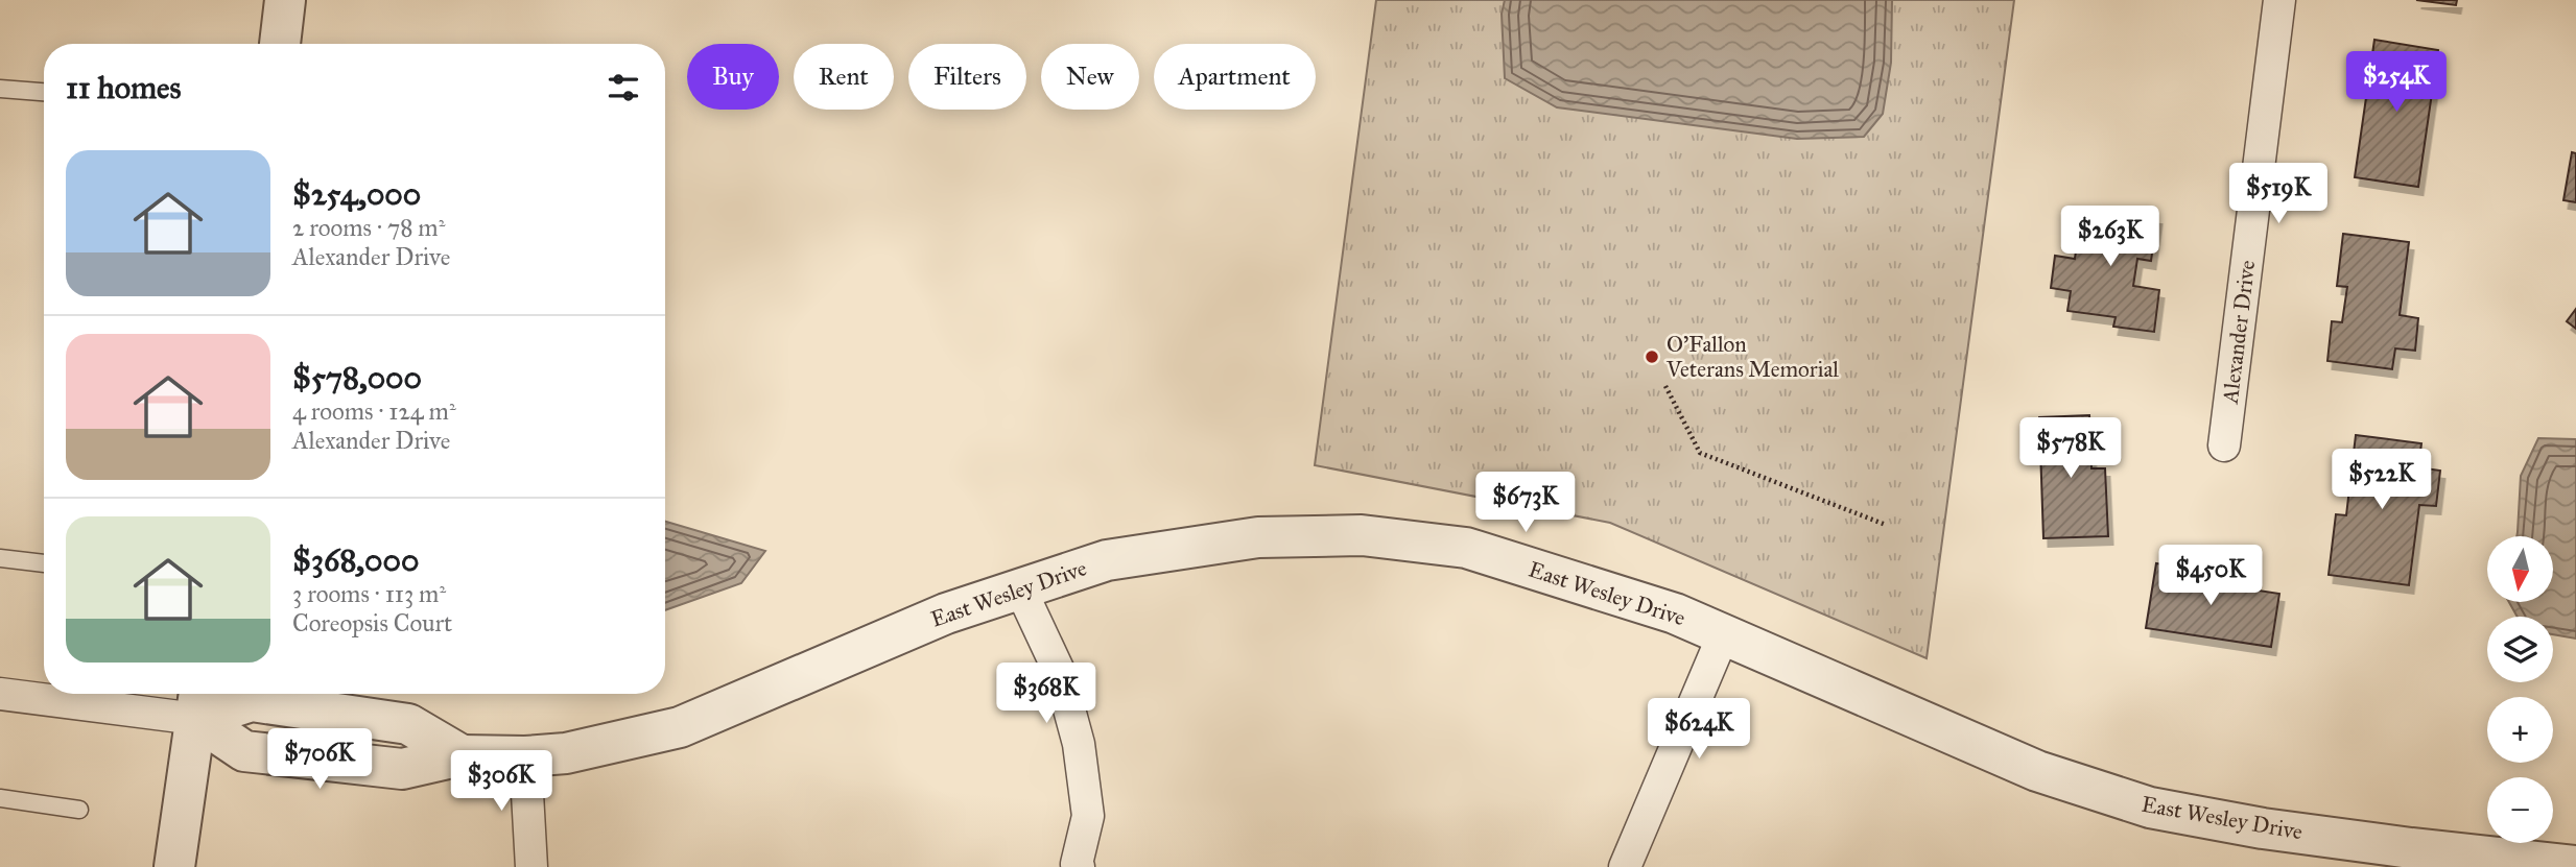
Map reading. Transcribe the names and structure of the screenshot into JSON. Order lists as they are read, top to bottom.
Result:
{
  "streets": {
    "street": ["Alexander Drive", "East Wesley Drive"]
  },
  "places": ["O'Fallon Veterans Memorial"],
  "north": "bottom",
  "page": {
    "chip": [
      "Buy",
      "Rent",
      "Filters",
      "New",
      "Apartment"
    ],
    "heading": "11 homes",
    "price": [
      "$254K",
      "$519K",
      "$263K",
      "$578K",
      "$522K",
      "$673K",
      "$450K",
      "$368K",
      "$624K",
      "$706K",
      "$306K"
    ],
    "list": [
      {
        "name": "$254,000",
        "note": "2 rooms · 78 m² · Alexander Drive"
      },
      {
        "name": "$578,000",
        "note": "4 rooms · 124 m² · Alexander Drive"
      },
      {
        "name": "$368,000",
        "note": "3 rooms · 113 m² · Coreopsis Court"
      }
    ],
    "map_buttons": ["+", "−"]
  }
}
